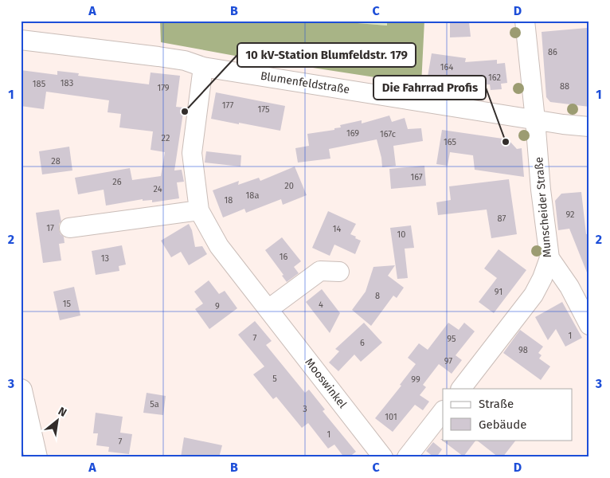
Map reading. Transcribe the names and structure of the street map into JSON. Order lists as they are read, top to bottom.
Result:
{
  "streets": {
    "street": ["Blumenfeldstraße", "Munscheider Straße", "Mooswinkel"]
  },
  "crossings": [
    ["Blumenfeldstraße", "Munscheider Straße"],
    ["Blumenfeldstraße", "Mooswinkel"]
  ],
  "places": ["10 kV-Station Blumfeldstr. 179", "Die Fahrrad Profis"],
  "house_numbers": [
    "86",
    "164",
    "162",
    "183",
    "185",
    "88",
    "179",
    "177",
    "175",
    "169",
    "167c",
    "22",
    "165",
    "28",
    "167",
    "26",
    "20",
    "24",
    "18a",
    "18",
    "92",
    "87",
    "17",
    "14",
    "10",
    "16",
    "13",
    "91",
    "8",
    "15",
    "4",
    "9",
    "1",
    "7",
    "95",
    "6",
    "98",
    "97",
    "5",
    "99",
    "5a",
    "3",
    "101",
    "1",
    "7"
  ],
  "legend": ["Straße", "Gebäude"],
  "north": "top right",
  "grid": {
    "columns": [
      "A",
      "B",
      "C",
      "D"
    ],
    "rows": ["1", "2", "3"]
  }
}
